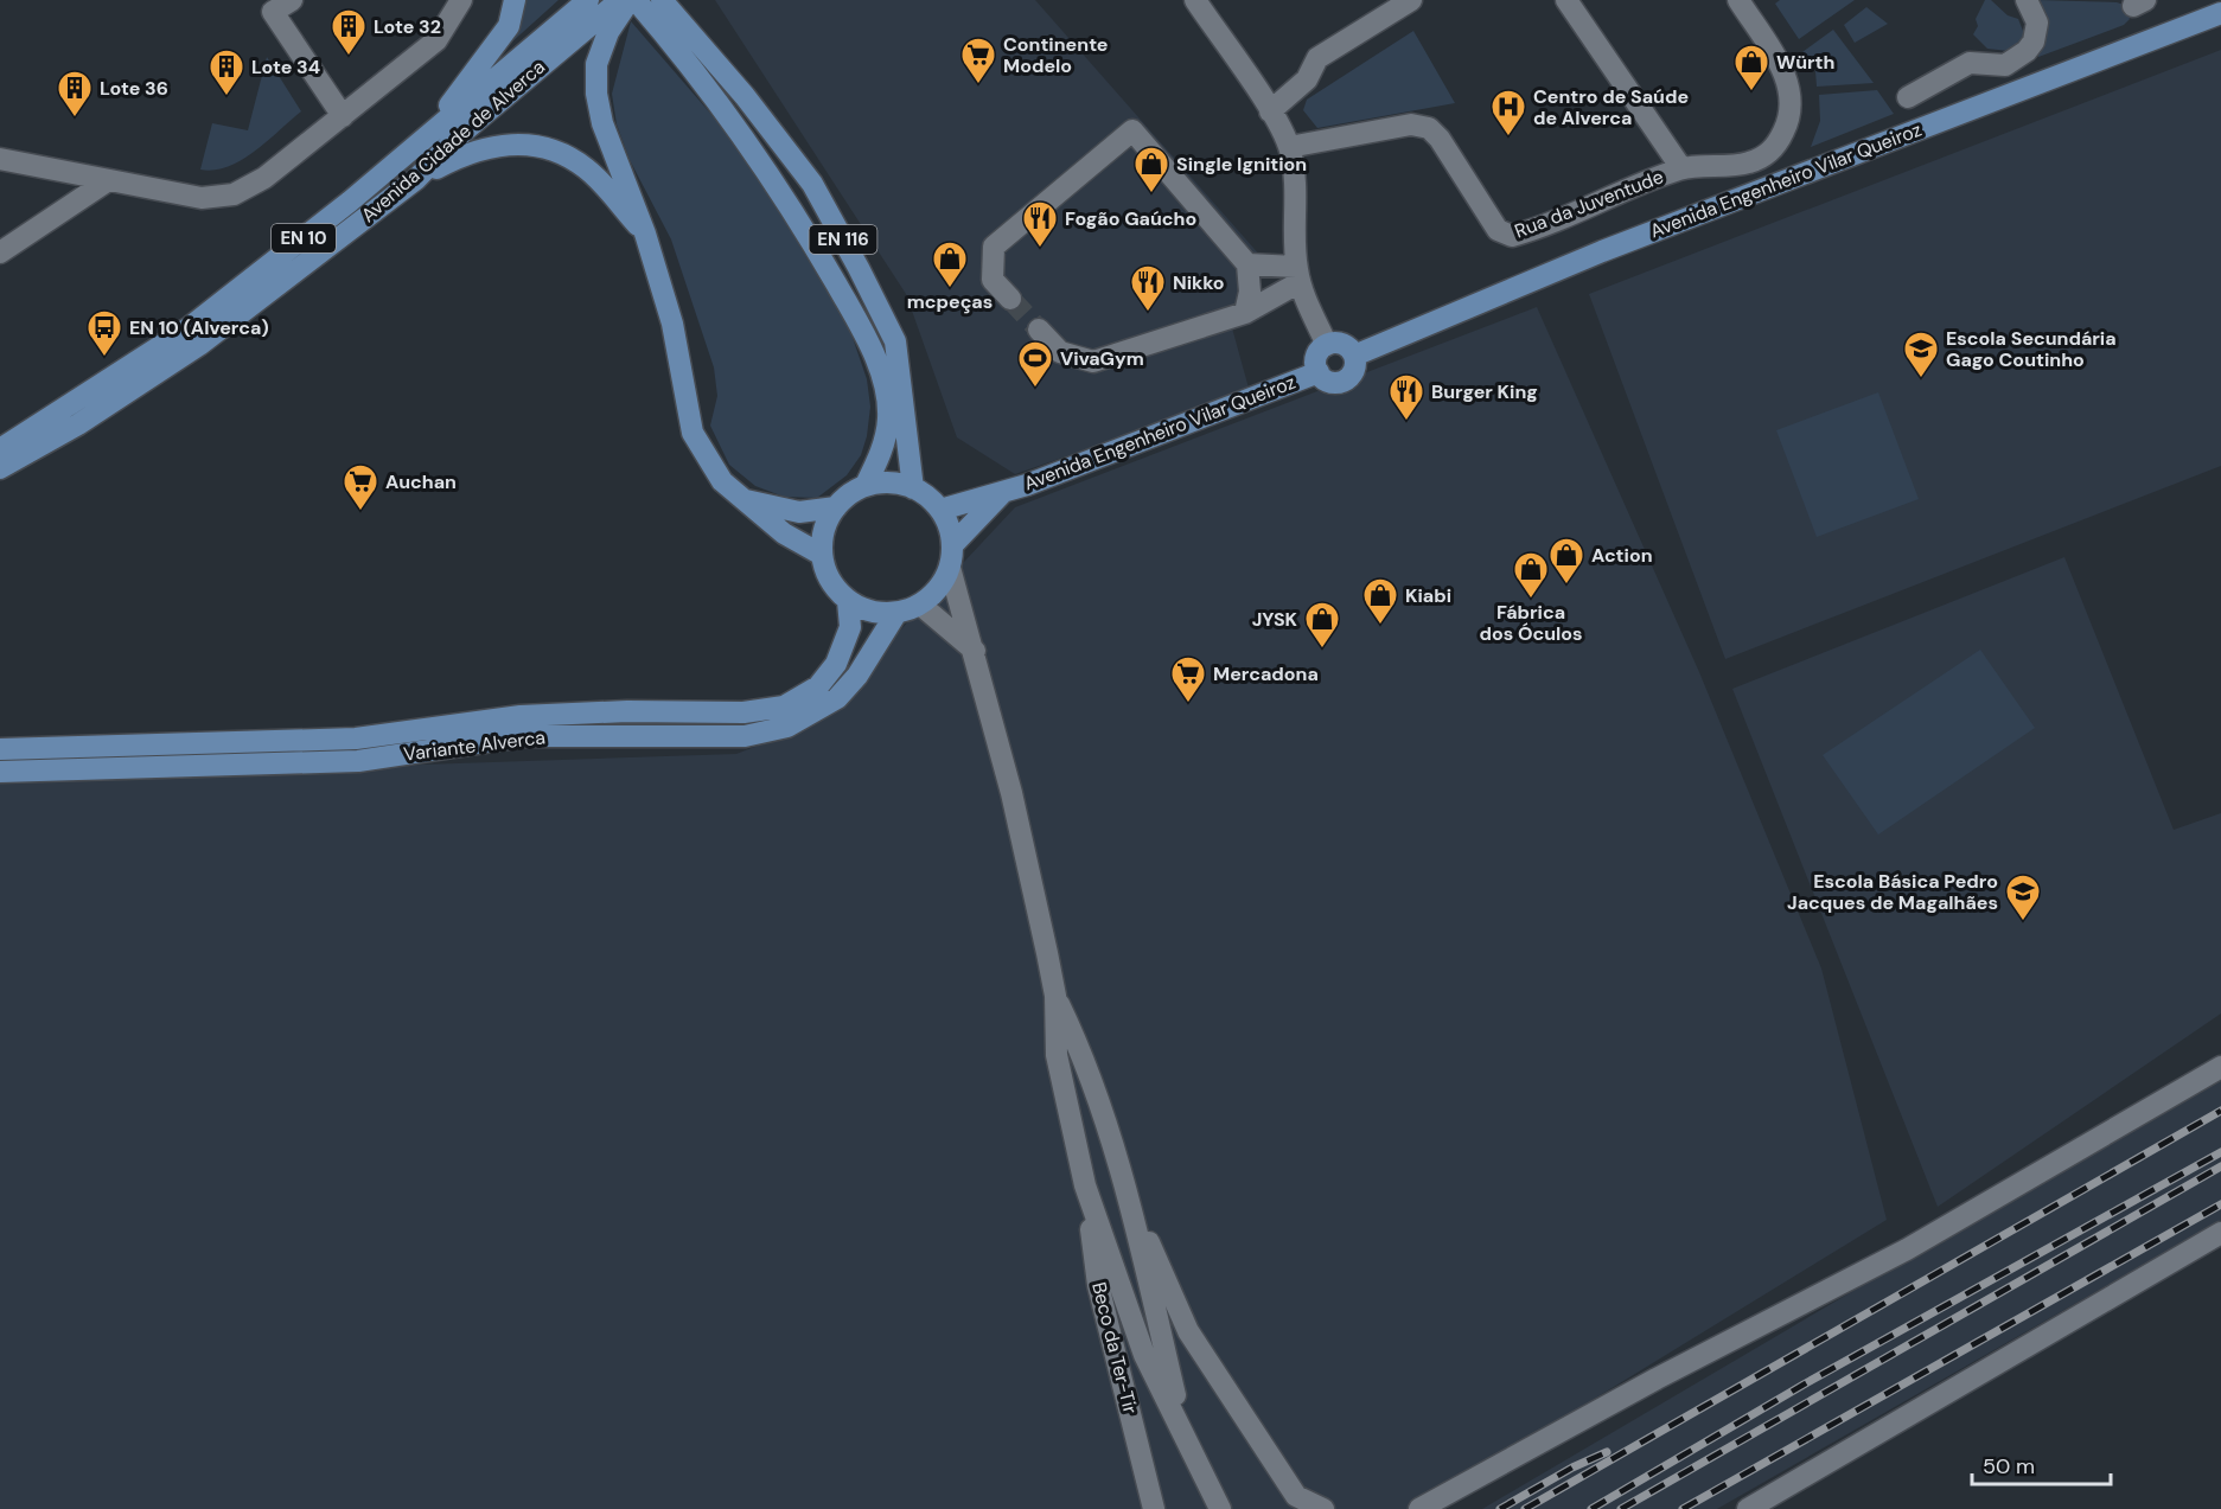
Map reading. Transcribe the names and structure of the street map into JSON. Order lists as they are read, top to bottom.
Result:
{
  "streets": {
    "main road": [
      "Avenida Cidade de Alverca",
      "Avenida Engenheiro Vilar Queiroz",
      "EN 10",
      "EN 116",
      "Variante Alverca"
    ],
    "street": ["Rua da Juventude", "Beco da Ter-Tir"]
  },
  "crossings": [
    ["Avenida Engenheiro Vilar Queiroz", "EN 116"],
    ["Avenida Engenheiro Vilar Queiroz", "Variante Alverca"],
    ["EN 116", "Variante Alverca"]
  ],
  "places": {
    "building": ["Lote 32", "Lote 34", "Lote 36"],
    "supermarket": ["Continente Modelo", "Auchan", "Mercadona"],
    "shop": [
      "Würth",
      "Single Ignition",
      "mcpeças",
      "Action",
      "Fábrica dos Óculos",
      "Kiabi",
      "JYSK"
    ],
    "hospital": ["Centro de Saúde de Alverca"],
    "restaurant": ["Fogão Gaúcho", "Nikko", "Burger King"],
    "bus stop": ["EN 10 (Alverca)"],
    "school or university": ["Escola Secundária Gago Coutinho", "Escola Básica Pedro Jacques de Magalhães"],
    "sports": ["VivaGym"]
  },
  "scale_bar": "50 m"
}
